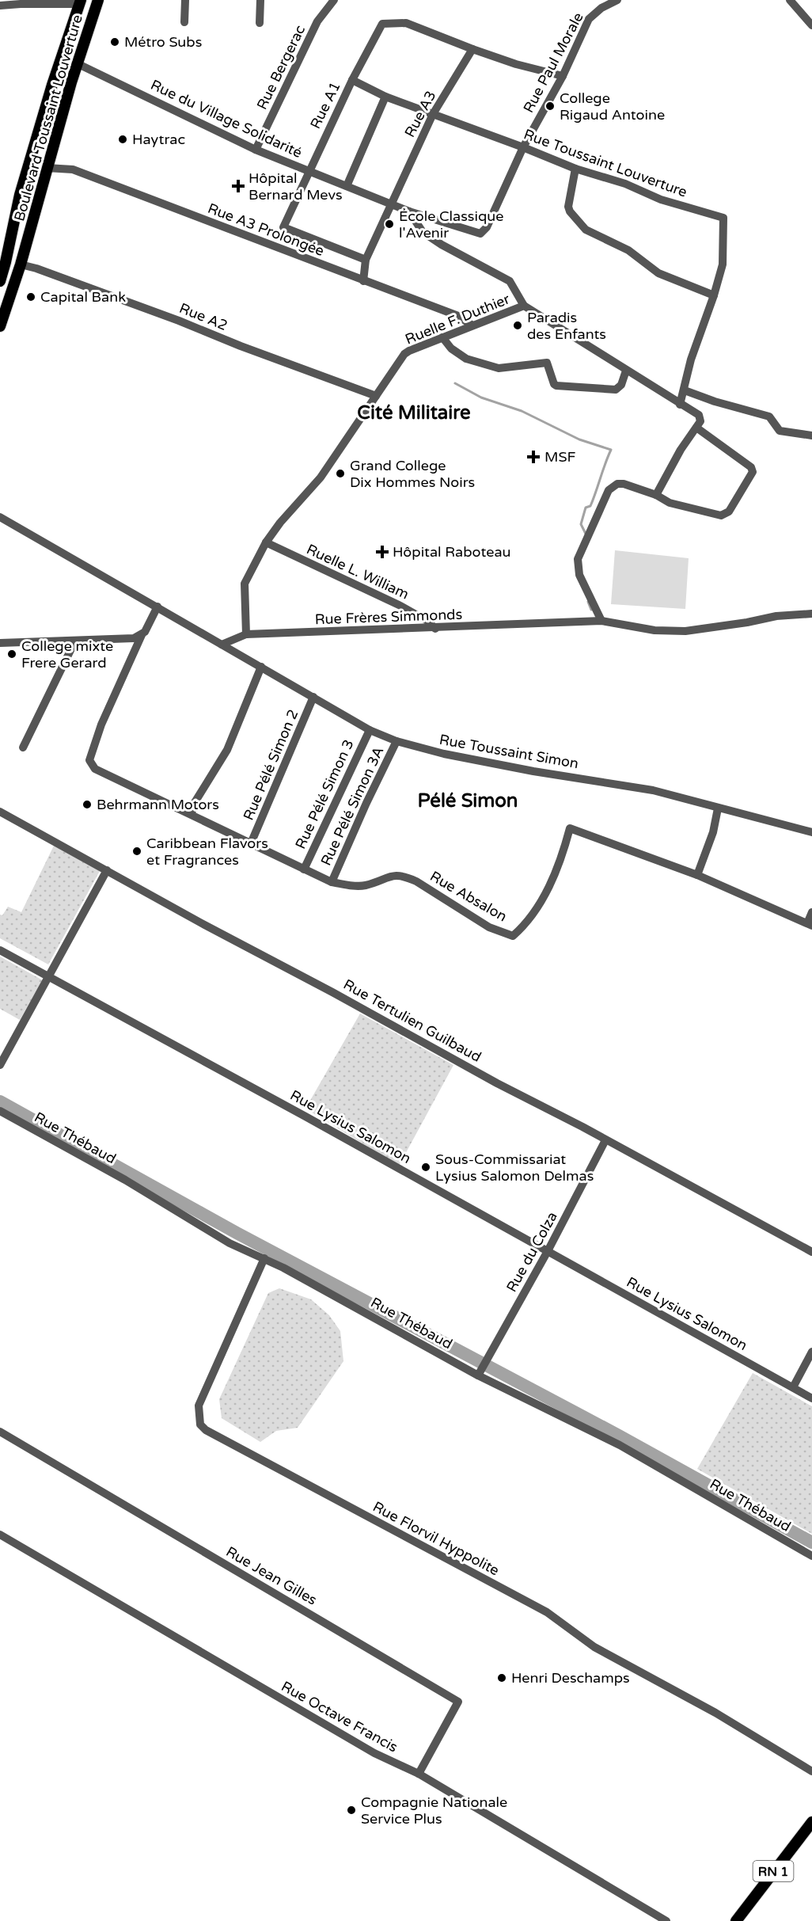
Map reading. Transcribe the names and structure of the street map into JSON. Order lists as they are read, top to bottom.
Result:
{
  "streets": {
    "main road": ["Boulevard Toussaint Louverture", "RN 1"],
    "street": [
      "Rue Paul Morale",
      "Rue Bergerac",
      "Rue A1",
      "Rue A3",
      "Rue du Village Solidarité",
      "Rue Toussaint Louverture",
      "Rue A3 Prolongée",
      "Rue A2",
      "Ruelle F. Duthier",
      "Ruelle L. William",
      "Rue Frères Simmonds",
      "Rue Toussaint Simon",
      "Rue Pélé Simon 2",
      "Rue Pélé Simon 3",
      "Rue Pélé Simon 3A",
      "Rue Absalon",
      "Rue Tertulien Guilbaud",
      "Rue Lysius Salomon",
      "Rue Thébaud",
      "Rue du Colza",
      "Rue Florvil Hyppolite",
      "Rue Jean Gilles",
      "Rue Octave Francis"
    ]
  },
  "crossings": [
    ["Rue Paul Morale", "Rue du Village Solidarité"],
    ["Rue Paul Morale", "Rue Toussaint Louverture"],
    ["Rue Bergerac", "Rue du Village Solidarité"],
    ["Rue A1", "Rue A3"],
    ["Rue A1", "Rue du Village Solidarité"],
    ["Rue A1", "Rue Toussaint Louverture"],
    ["Rue A3", "Rue du Village Solidarité"],
    ["Rue A3", "Rue Toussaint Louverture"],
    ["Rue A3", "Rue A3 Prolongée"],
    ["Boulevard Toussaint Louverture", "Rue du Village Solidarité"],
    ["Boulevard Toussaint Louverture", "Rue A3 Prolongée"],
    ["Boulevard Toussaint Louverture", "Rue A2"],
    ["Rue Toussaint Louverture", "Ruelle F. Duthier"],
    ["Rue A3 Prolongée", "Ruelle F. Duthier"],
    ["Rue A2", "Ruelle F. Duthier"],
    ["Ruelle F. Duthier", "Ruelle L. William"],
    ["Ruelle F. Duthier", "Rue Frères Simmonds"],
    ["Ruelle L. William", "Rue Frères Simmonds"],
    ["Rue Frères Simmonds", "Rue Toussaint Simon"],
    ["Rue Toussaint Simon", "Rue Pélé Simon 2"],
    ["Rue Toussaint Simon", "Rue Pélé Simon 3"],
    ["Rue Toussaint Simon", "Rue Pélé Simon 3A"],
    ["Rue Pélé Simon 2", "Rue Absalon"],
    ["Rue Pélé Simon 3", "Rue Absalon"],
    ["Rue Pélé Simon 3A", "Rue Absalon"],
    ["Rue Tertulien Guilbaud", "Rue du Colza"],
    ["Rue Lysius Salomon", "Rue du Colza"],
    ["Rue Thébaud", "Rue du Colza"],
    ["Rue Thébaud", "Rue Florvil Hyppolite"],
    ["Rue Jean Gilles", "Rue Octave Francis"]
  ],
  "districts": ["Cité Militaire", "Pélé Simon"],
  "places": {
    "other": [
      "Métro Subs",
      "College Rigaud Antoine",
      "Haytrac",
      "École Classique l'Avenir",
      "Capital Bank",
      "Paradis des Enfants",
      "Grand College Dix Hommes Noirs",
      "College mixte Frere Gerard",
      "Behrmann Motors",
      "Caribbean Flavors et Fragrances",
      "Sous-Commissariat Lysius Salomon Delmas",
      "Henri Deschamps",
      "Compagnie Nationale Service Plus"
    ],
    "health": ["Hôpital Bernard Mevs", "MSF", "Hôpital Raboteau"]
  }
}
